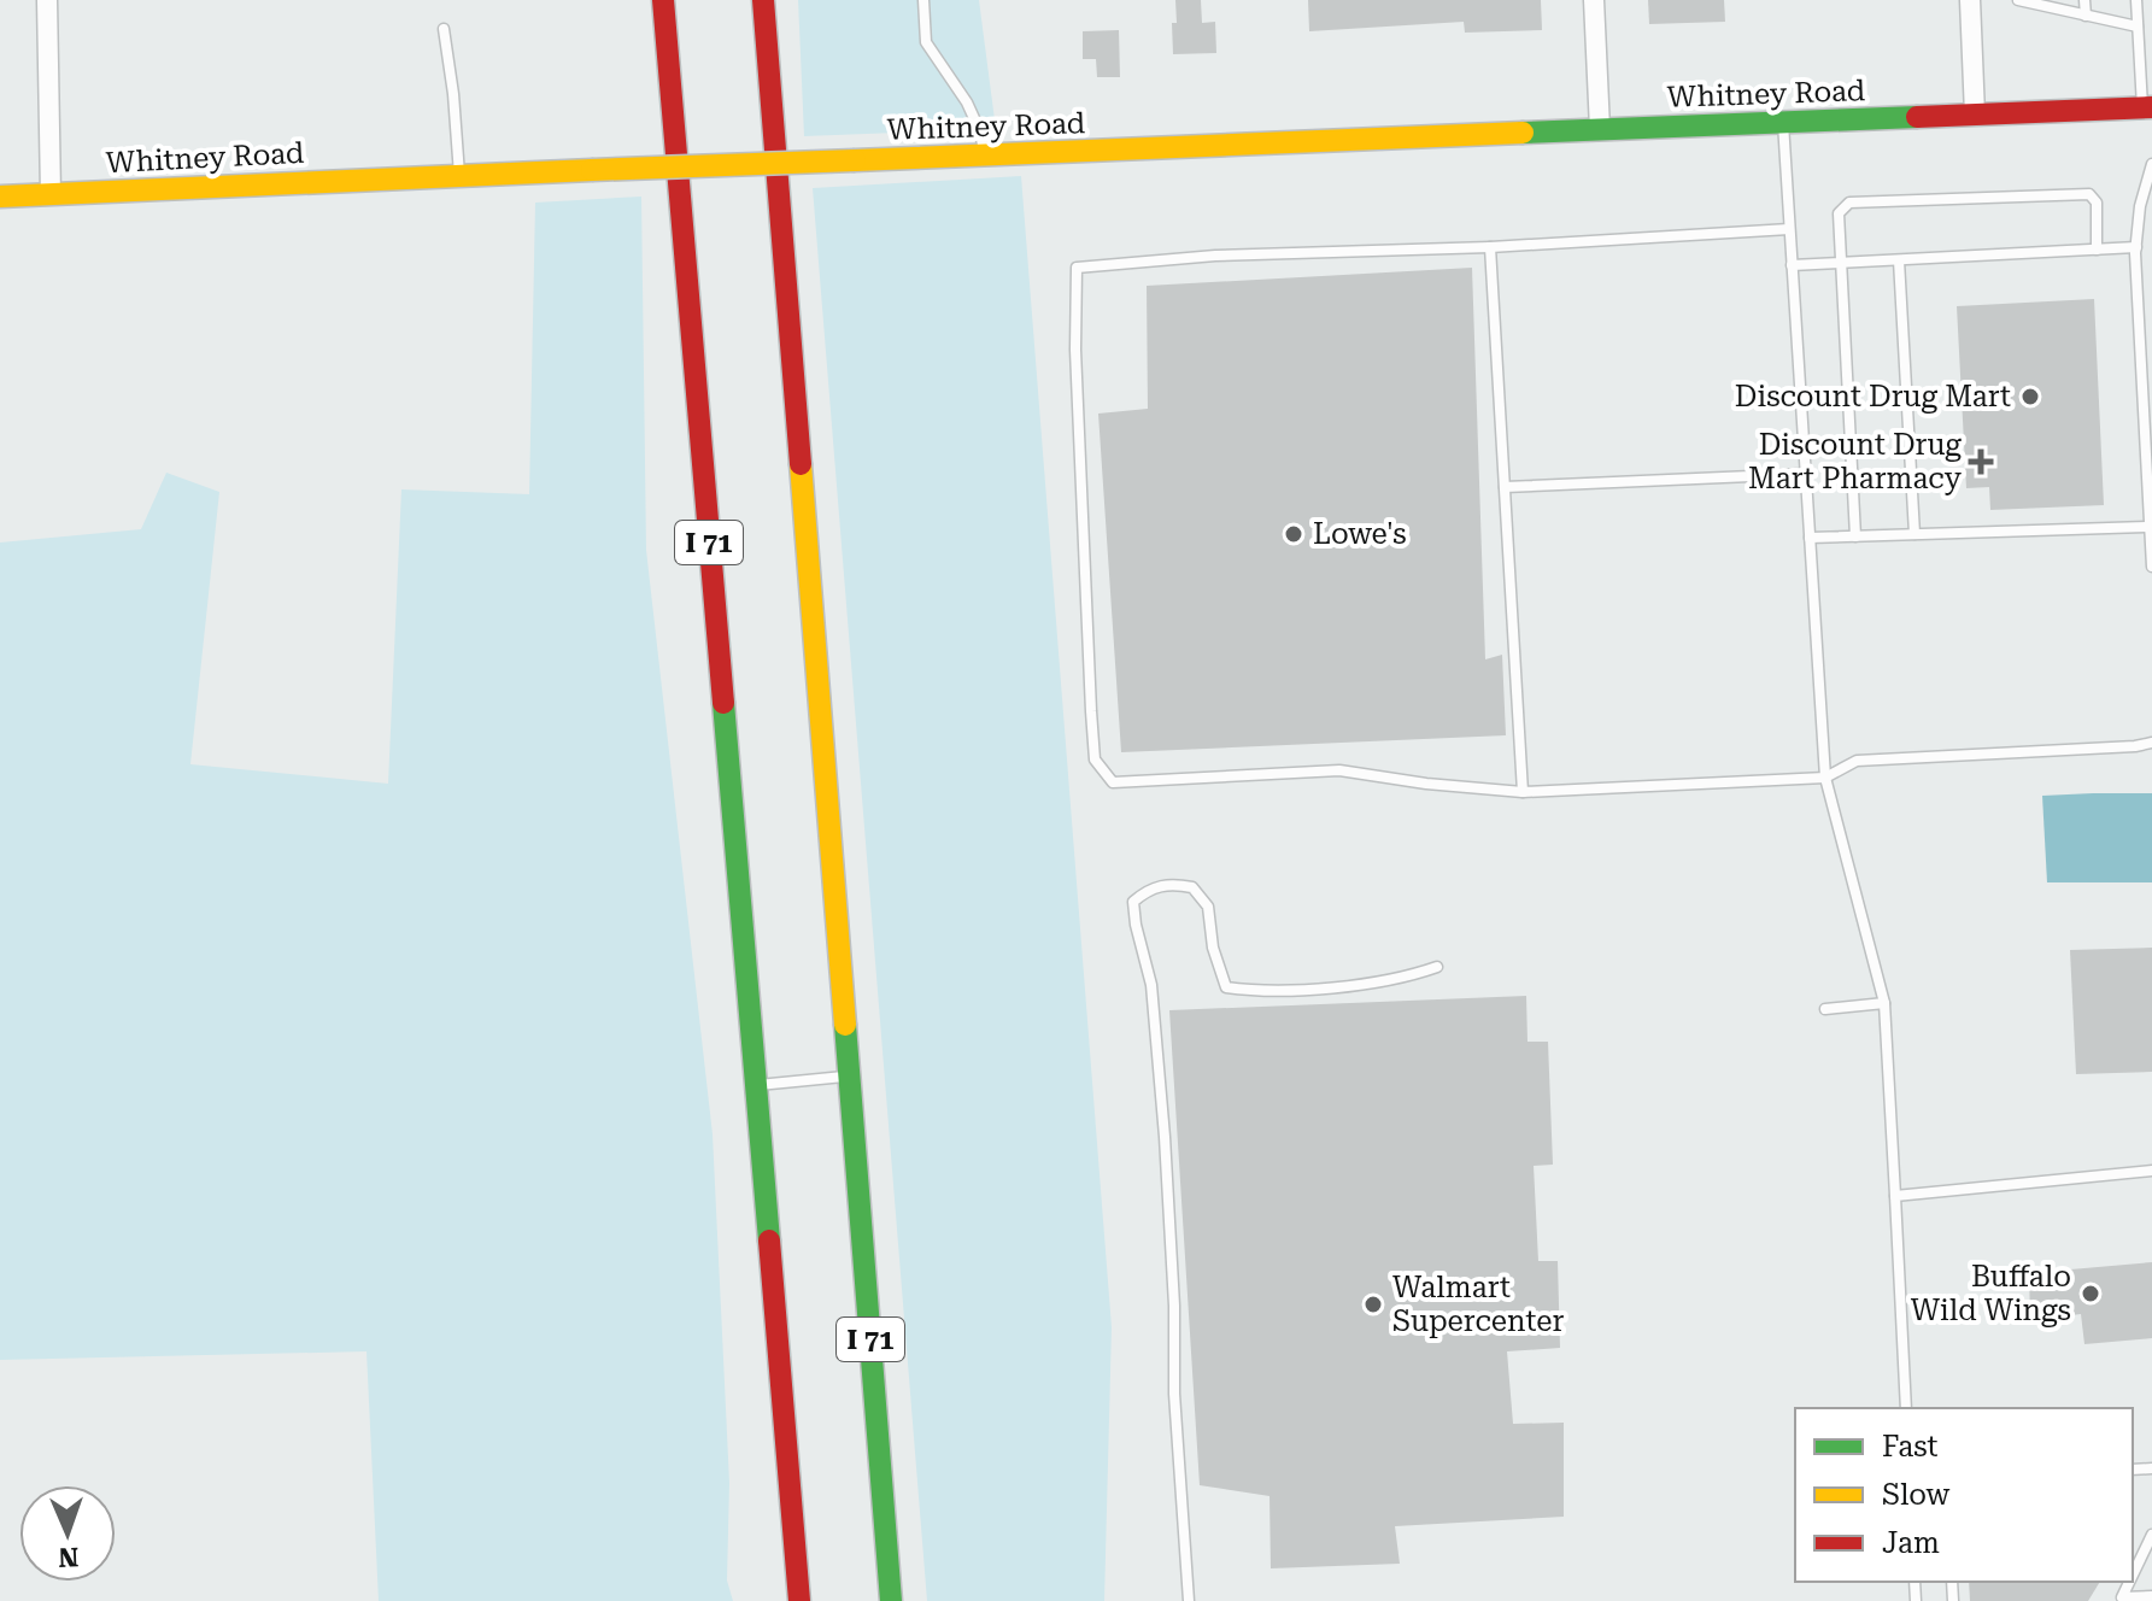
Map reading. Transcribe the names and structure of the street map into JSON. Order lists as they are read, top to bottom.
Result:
{
  "streets": {
    "main road": ["Whitney Road", "I 71"]
  },
  "places": {
    "other": [
      "Discount Drug Mart",
      "Lowe's",
      "Buffalo Wild Wings",
      "Walmart Supercenter"
    ],
    "health": ["Discount Drug Mart Pharmacy"]
  },
  "legend": ["Fast", "Slow", "Jam"],
  "north": "bottom"
}
